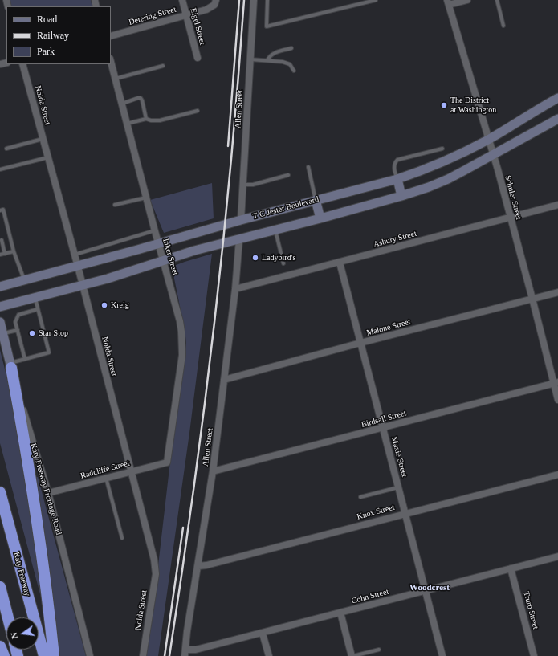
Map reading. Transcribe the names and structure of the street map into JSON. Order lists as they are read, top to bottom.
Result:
{
  "streets": {
    "highway": ["Katy Freeway"],
    "main road": ["T C Jester Boulevard", "Katy Freeway Frontage Road"],
    "street": [
      "Detering Street",
      "Eigel Street",
      "Nolda Street",
      "Allen Street",
      "Schuler Street",
      "Asbury Street",
      "Inker Street",
      "Malone Street",
      "Birdsall Street",
      "Maxie Street",
      "Radcliffe Street",
      "Knox Street",
      "Cohn Street",
      "Truro Street"
    ]
  },
  "crossings": [
    ["Detering Street", "Eigel Street"],
    ["Nolda Street", "T C Jester Boulevard"],
    ["Nolda Street", "Radcliffe Street"],
    ["Allen Street", "T C Jester Boulevard"],
    ["Allen Street", "Asbury Street"],
    ["Allen Street", "Malone Street"],
    ["Allen Street", "Birdsall Street"],
    ["Allen Street", "Knox Street"],
    ["Allen Street", "Cohn Street"],
    ["Schuler Street", "T C Jester Boulevard"],
    ["Schuler Street", "Asbury Street"],
    ["Schuler Street", "Malone Street"],
    ["Schuler Street", "Birdsall Street"],
    ["T C Jester Boulevard", "Inker Street"],
    ["Asbury Street", "Maxie Street"],
    ["Inker Street", "Radcliffe Street"],
    ["Malone Street", "Maxie Street"],
    ["Birdsall Street", "Maxie Street"],
    ["Maxie Street", "Knox Street"],
    ["Maxie Street", "Cohn Street"],
    ["Radcliffe Street", "Katy Freeway Frontage Road"],
    ["Cohn Street", "Truro Street"]
  ],
  "districts": ["Woodcrest"],
  "places": [
    "The District at Washington",
    "Ladybird's",
    "Kreig",
    "Star Stop"
  ],
  "legend": ["Road", "Railway", "Park"],
  "north": "left"
}
